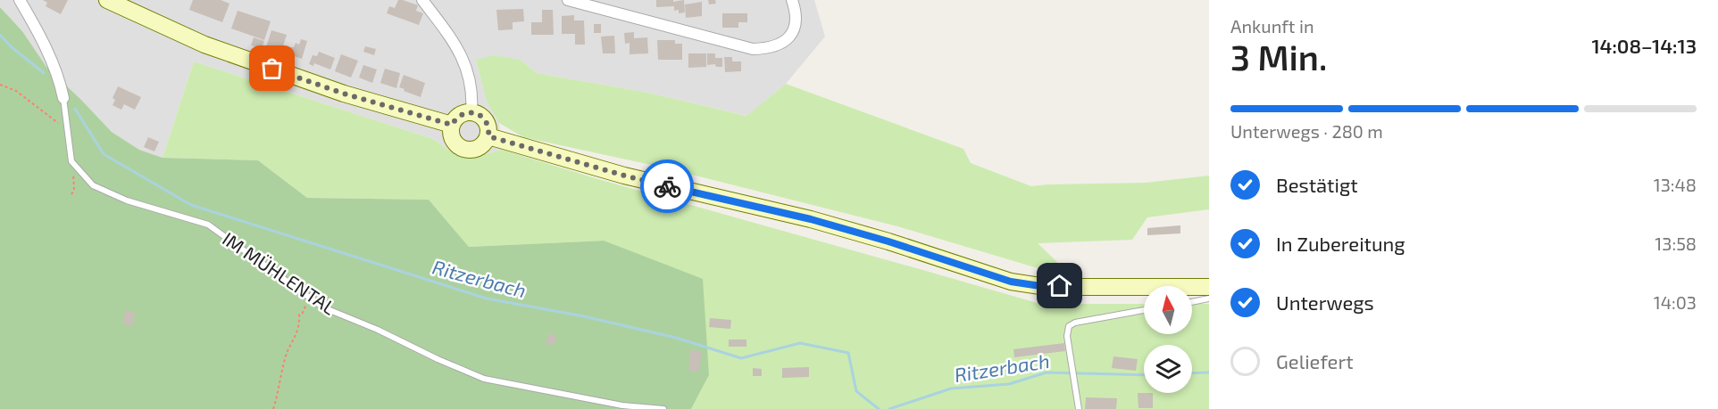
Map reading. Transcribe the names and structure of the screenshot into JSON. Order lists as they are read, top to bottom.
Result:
{
  "streets": {
    "lane": ["IM MÜHLENTAL"]
  },
  "water": ["Ritzerbach"],
  "north": "top",
  "page": {
    "heading": ["3 Min.", "Ankunft in", "14:08–14:13"],
    "bar": "Unterwegs · 280 m",
    "list": [
      ["Bestätigt", "13:48"],
      ["In Zubereitung", "13:58"],
      ["Unterwegs", "14:03"],
      "Geliefert"
    ]
  }
}
